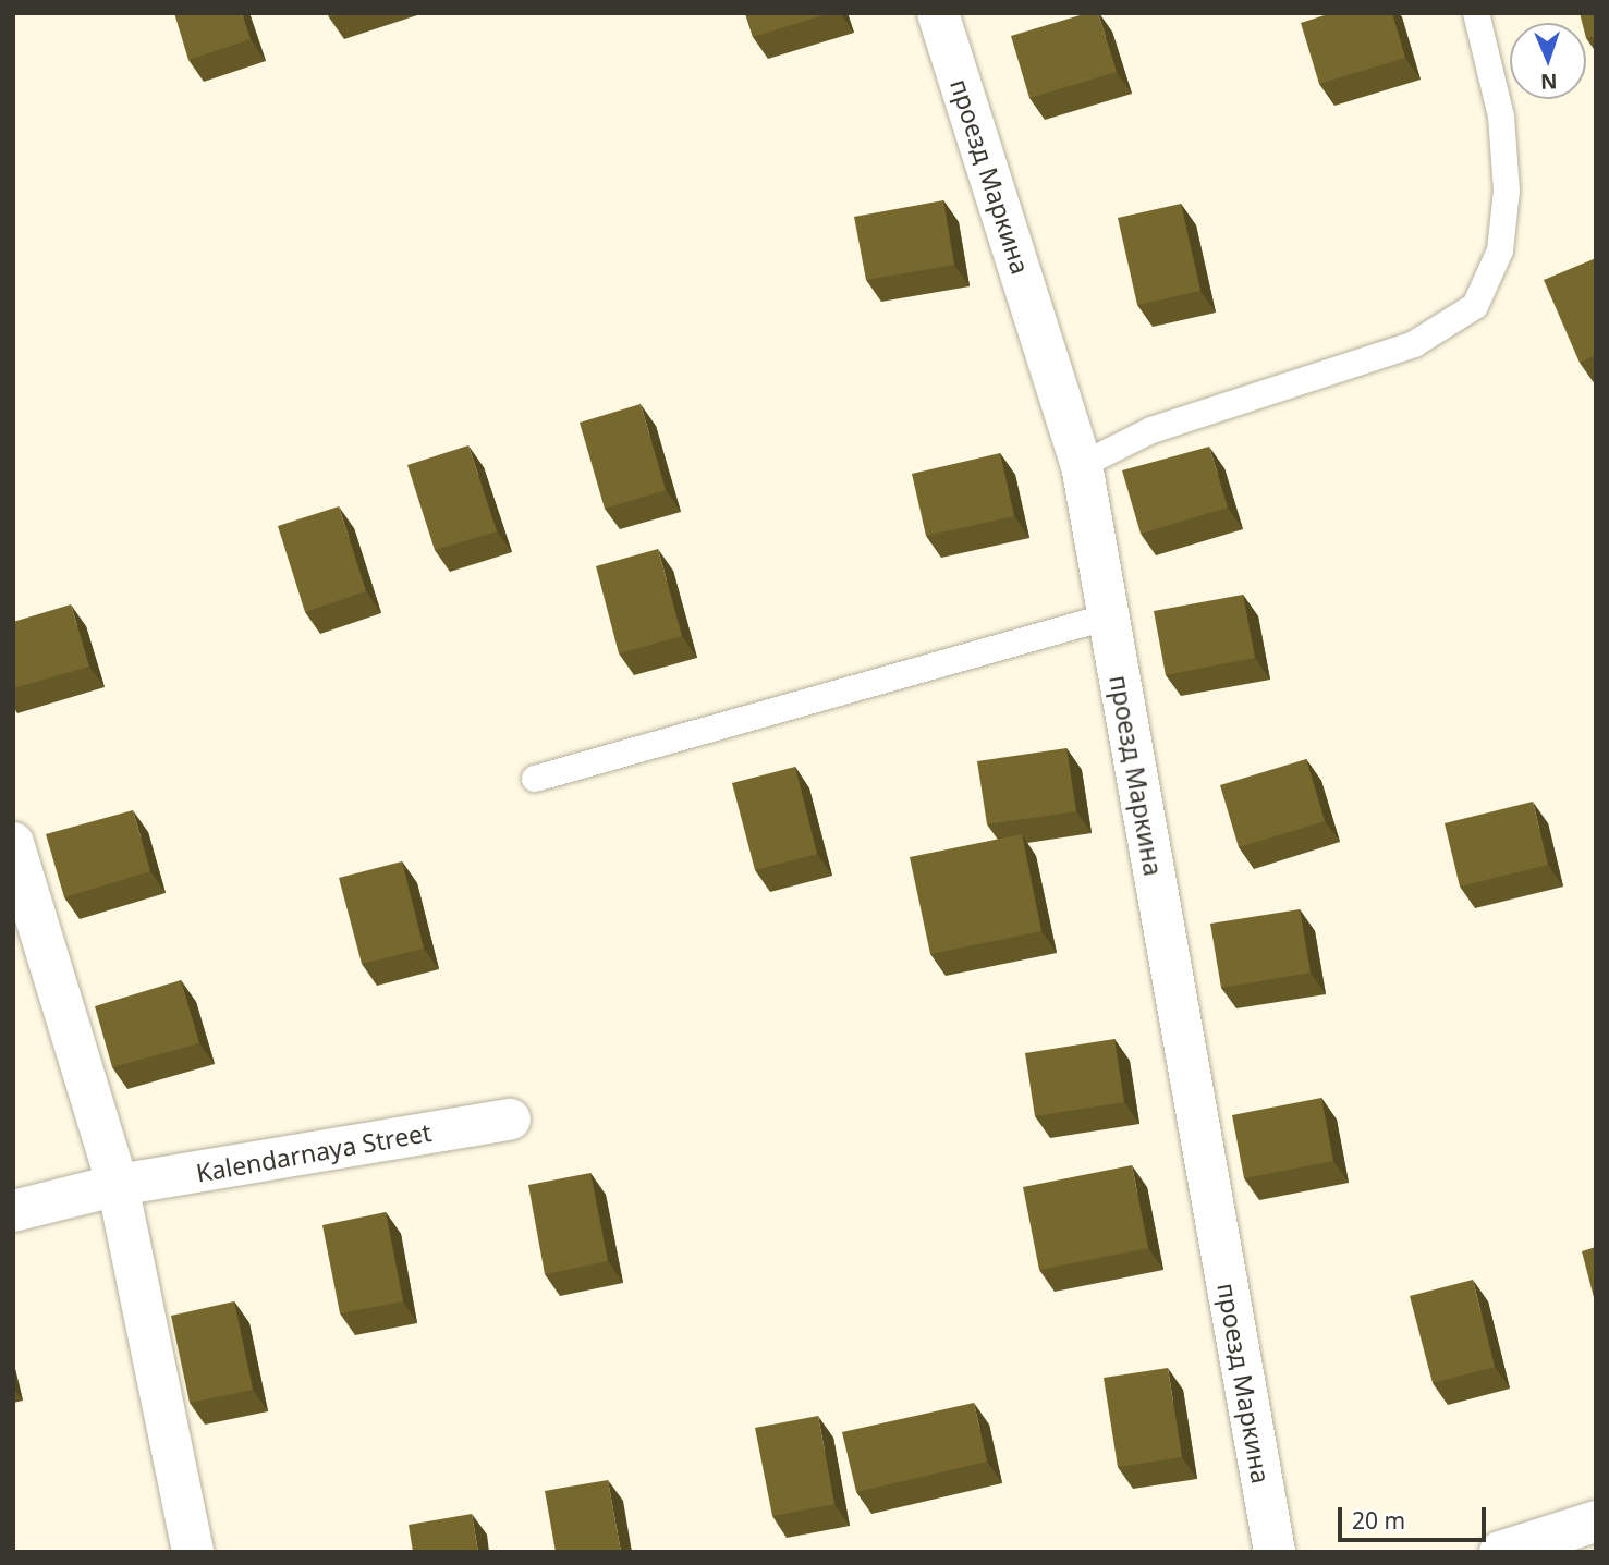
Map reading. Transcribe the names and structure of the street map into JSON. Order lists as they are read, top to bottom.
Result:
{
  "streets": {
    "street": ["проезд Маркина", "Kalendarnaya Street"]
  },
  "scale_bar": "20 m",
  "north": "bottom"
}
